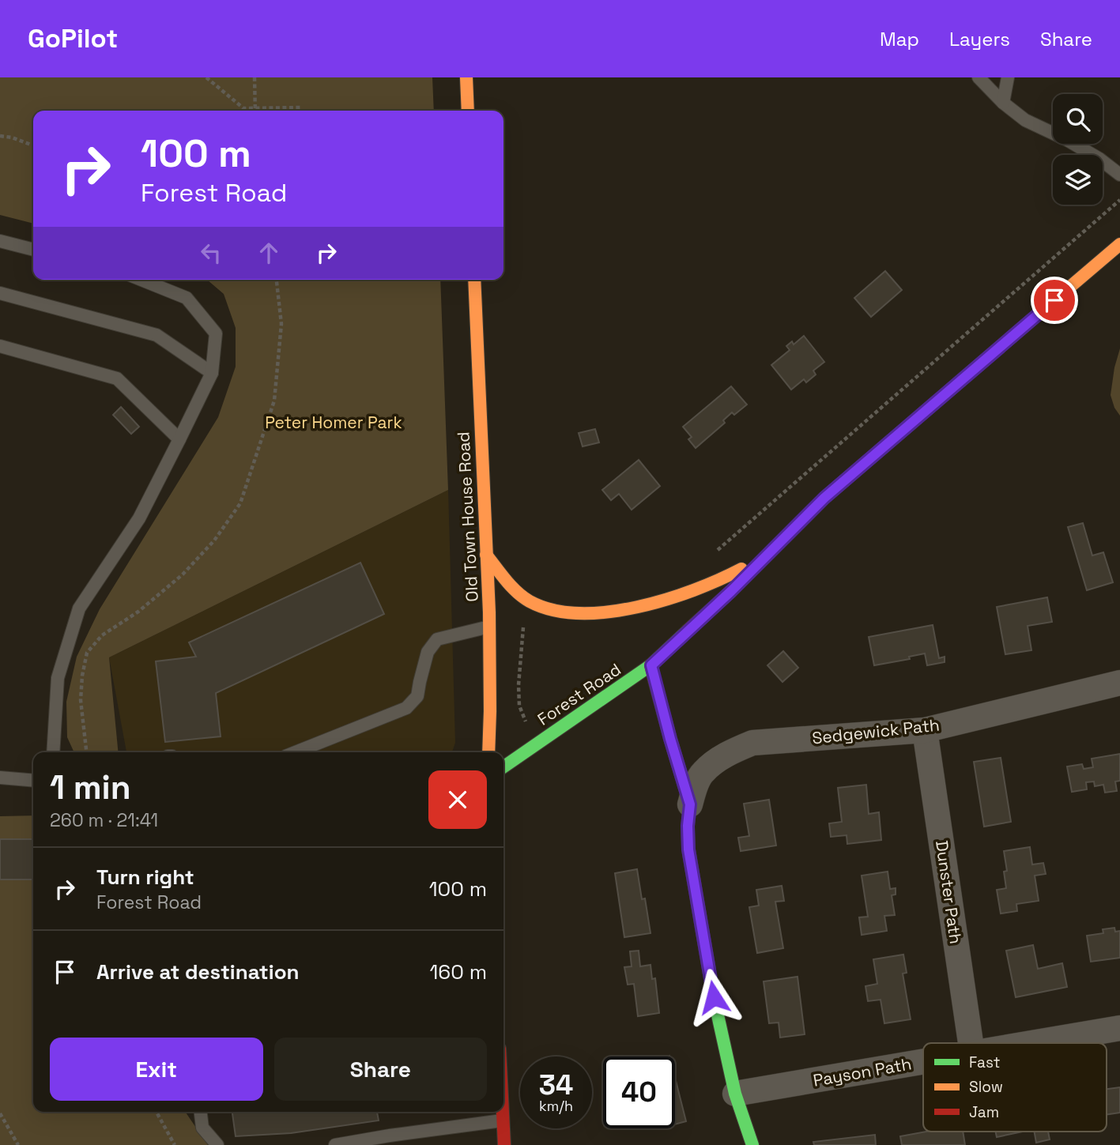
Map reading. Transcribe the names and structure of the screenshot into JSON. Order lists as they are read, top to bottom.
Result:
{
  "streets": {
    "main road": ["Old Town House Road", "Forest Road"],
    "street": ["Sedgewick Path", "Dunster Path", "Payson Path"]
  },
  "crossings": [
    ["Sedgewick Path", "Dunster Path"]
  ],
  "parks": ["Peter Homer Park"],
  "legend": ["Fast", "Slow", "Jam"],
  "page": {
    "header": "GoPilot",
    "nav": ["Map", "Layers", "Share"],
    "turn": ["100 m", "Forest Road"],
    "heading": ["1 min", "260 m · 21:41"],
    "list": [
      {
        "name": "Turn right",
        "note": "Forest Road",
        "value": "100 m"
      },
      {
        "name": "Arrive at destination",
        "value": "160 m"
      }
    ],
    "buttons": ["Exit", "Share"],
    "speed": "34 km/h",
    "limit": "40"
  }
}
